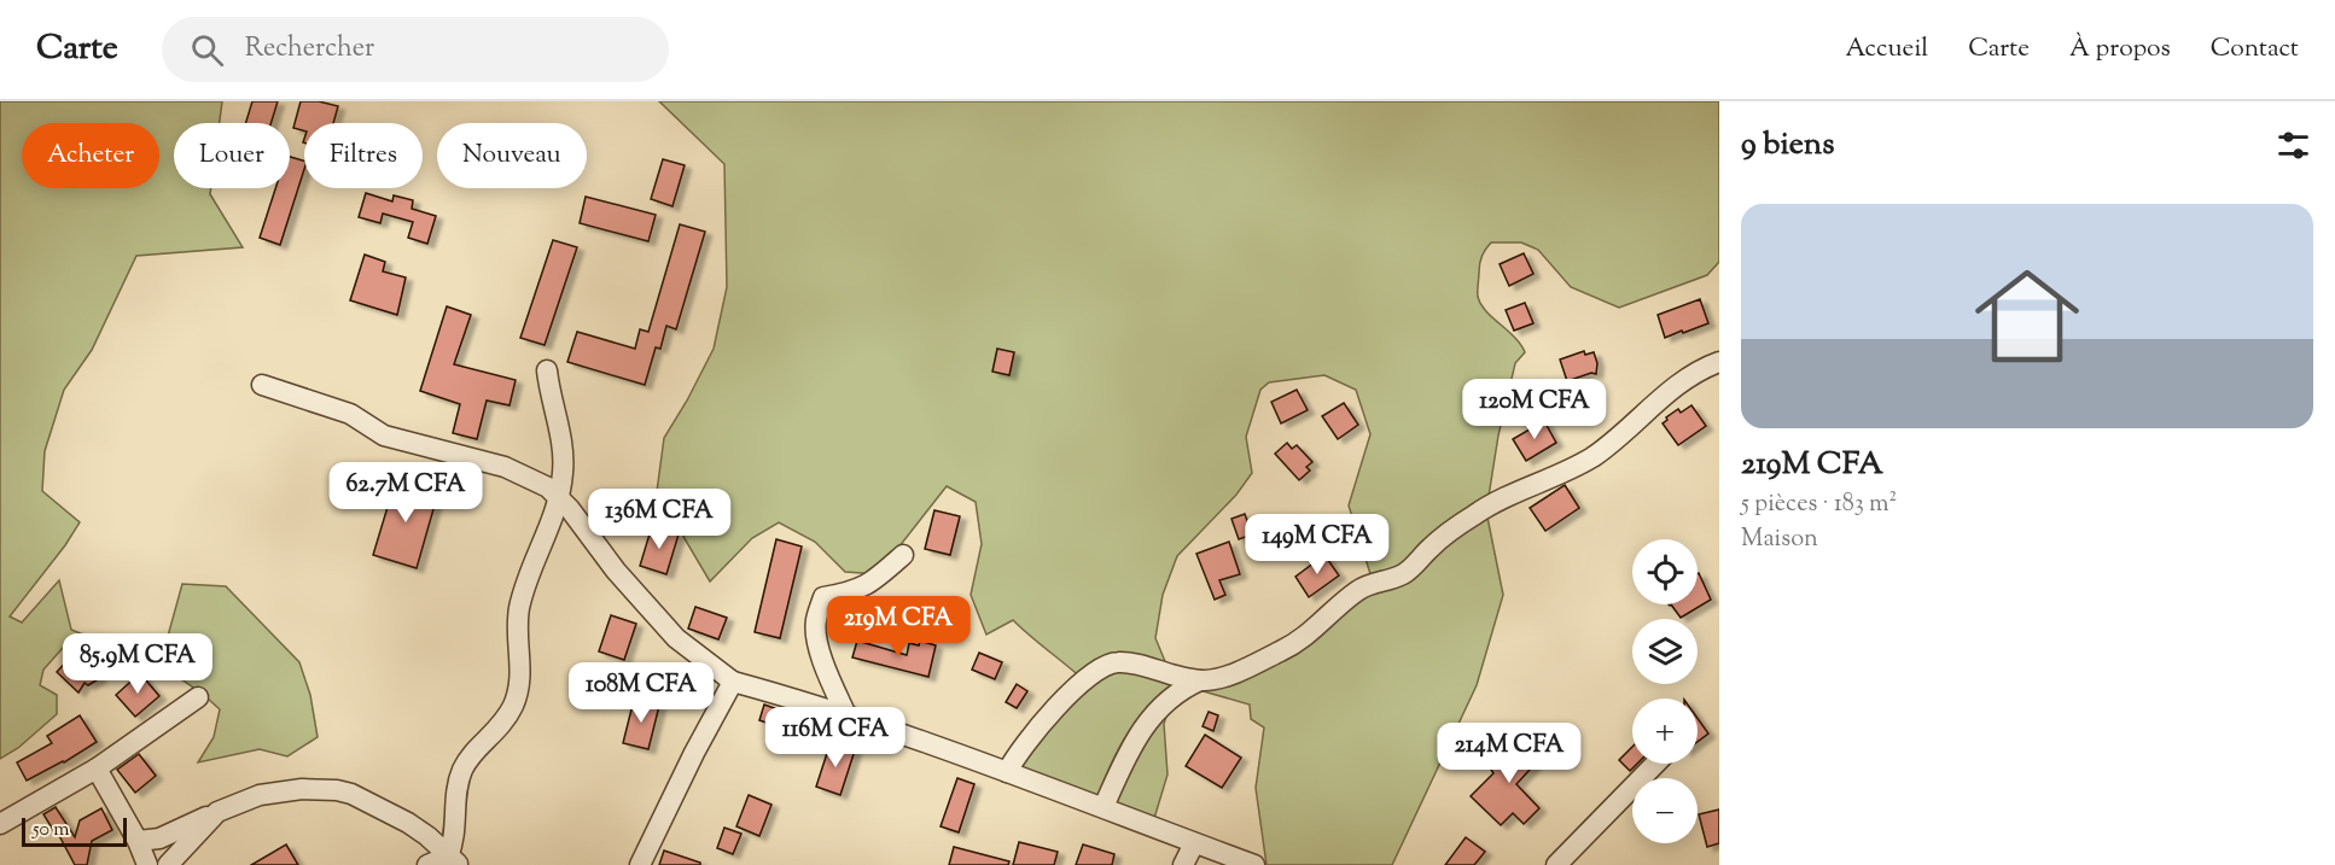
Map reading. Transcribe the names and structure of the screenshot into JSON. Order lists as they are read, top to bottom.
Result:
{
  "scale_bar": "50 m",
  "page": {
    "header": "Carte",
    "search": "Rechercher",
    "nav": [
      "Accueil",
      "Carte",
      "À propos",
      "Contact"
    ],
    "heading": "9 biens",
    "chip": [
      "Acheter",
      "Louer",
      "Filtres",
      "Nouveau"
    ],
    "list": [
      {
        "name": "219M CFA",
        "note": "5 pièces · 183 m² · Maison"
      }
    ],
    "price": [
      "120M CFA",
      "62.7M CFA",
      "136M CFA",
      "149M CFA",
      "219M CFA",
      "85.9M CFA",
      "108M CFA",
      "116M CFA",
      "214M CFA"
    ],
    "map_buttons": ["+", "−"],
    "scale": "50 m"
  }
}
